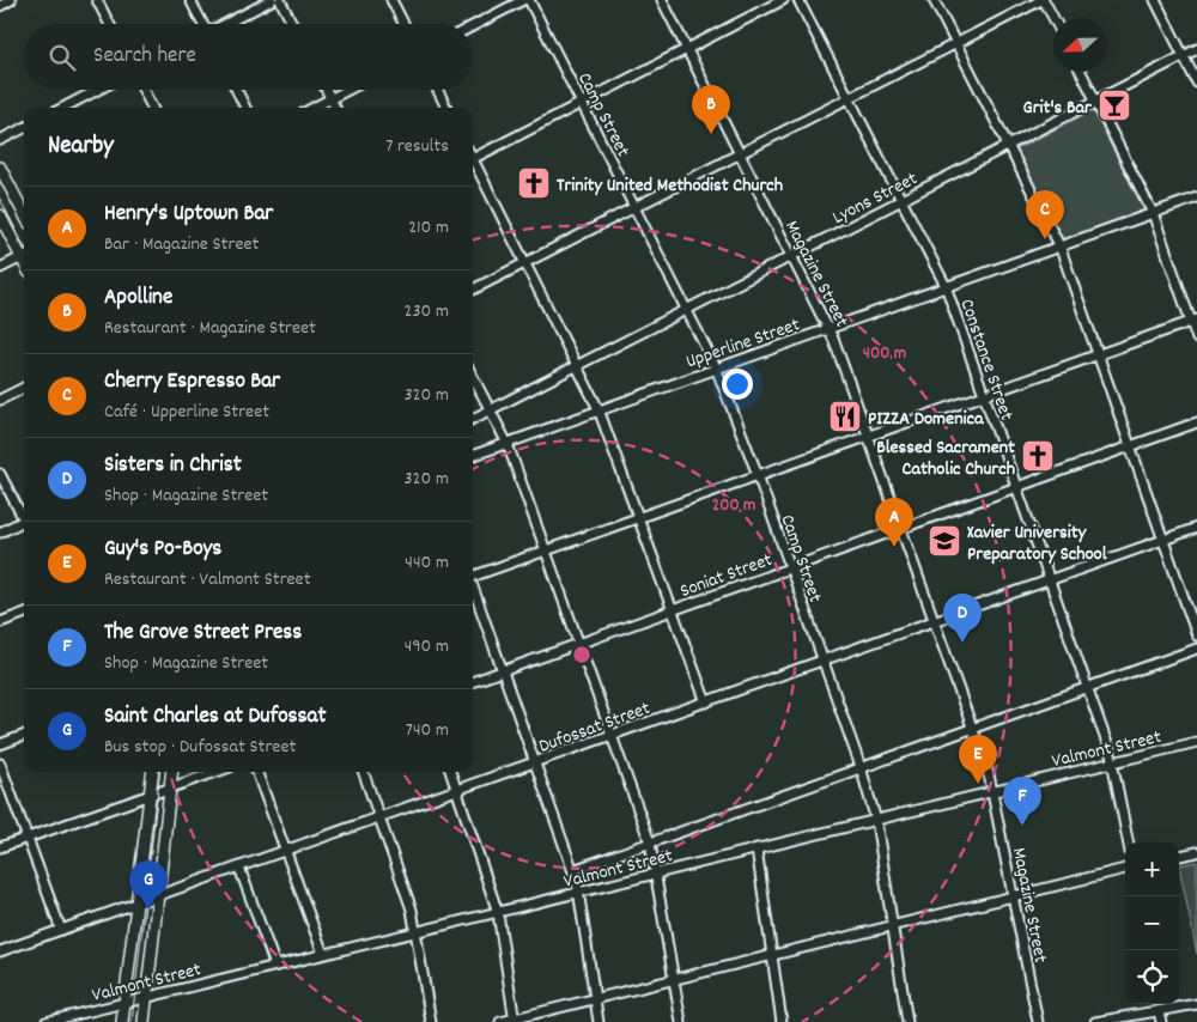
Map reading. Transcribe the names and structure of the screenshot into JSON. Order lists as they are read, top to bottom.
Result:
{
  "streets": {
    "street": [
      "Camp Street",
      "Lyons Street",
      "Magazine Street",
      "Upperline Street",
      "Constance Street",
      "Soniat Street",
      "Dufossat Street",
      "Valmont Street"
    ]
  },
  "crossings": [
    ["Camp Street", "Lyons Street"],
    ["Camp Street", "Upperline Street"],
    ["Camp Street", "Soniat Street"],
    ["Camp Street", "Dufossat Street"],
    ["Camp Street", "Valmont Street"],
    ["Lyons Street", "Magazine Street"],
    ["Lyons Street", "Constance Street"],
    ["Magazine Street", "Upperline Street"],
    ["Magazine Street", "Soniat Street"],
    ["Magazine Street", "Dufossat Street"],
    ["Magazine Street", "Valmont Street"],
    ["Upperline Street", "Constance Street"],
    ["Constance Street", "Soniat Street"],
    ["Constance Street", "Dufossat Street"],
    ["Constance Street", "Valmont Street"]
  ],
  "places": {
    "bar": ["Grit's Bar"],
    "church": ["Trinity United Methodist Church", "Blessed Sacrament Catholic Church"],
    "restaurant": ["PIZZA Domenica"],
    "school or university": ["Xavier University Preparatory School"]
  },
  "north": "left",
  "page": {
    "search": "Search here",
    "pins": [
      "B",
      "C",
      "A",
      "D",
      "E",
      "F",
      "G"
    ],
    "heading": ["Nearby", "7 results"],
    "list": [
      {
        "mark": "A",
        "name": "Henry's Uptown Bar",
        "note": "Bar · Magazine Street",
        "value": "210 m"
      },
      {
        "mark": "B",
        "name": "Apolline",
        "note": "Restaurant · Magazine Street",
        "value": "230 m"
      },
      {
        "mark": "C",
        "name": "Cherry Espresso Bar",
        "note": "Café · Upperline Street",
        "value": "320 m"
      },
      {
        "mark": "D",
        "name": "Sisters in Christ",
        "note": "Shop · Magazine Street",
        "value": "320 m"
      },
      {
        "mark": "E",
        "name": "Guy's Po-Boys",
        "note": "Restaurant · Valmont Street",
        "value": "440 m"
      },
      {
        "mark": "F",
        "name": "The Grove Street Press",
        "note": "Shop · Magazine Street",
        "value": "490 m"
      },
      {
        "mark": "G",
        "name": "Saint Charles at Dufossat",
        "note": "Bus stop · Dufossat Street",
        "value": "740 m"
      }
    ],
    "map_buttons": ["+", "−"]
  },
  "rings": ["400 m", "200 m"]
}
